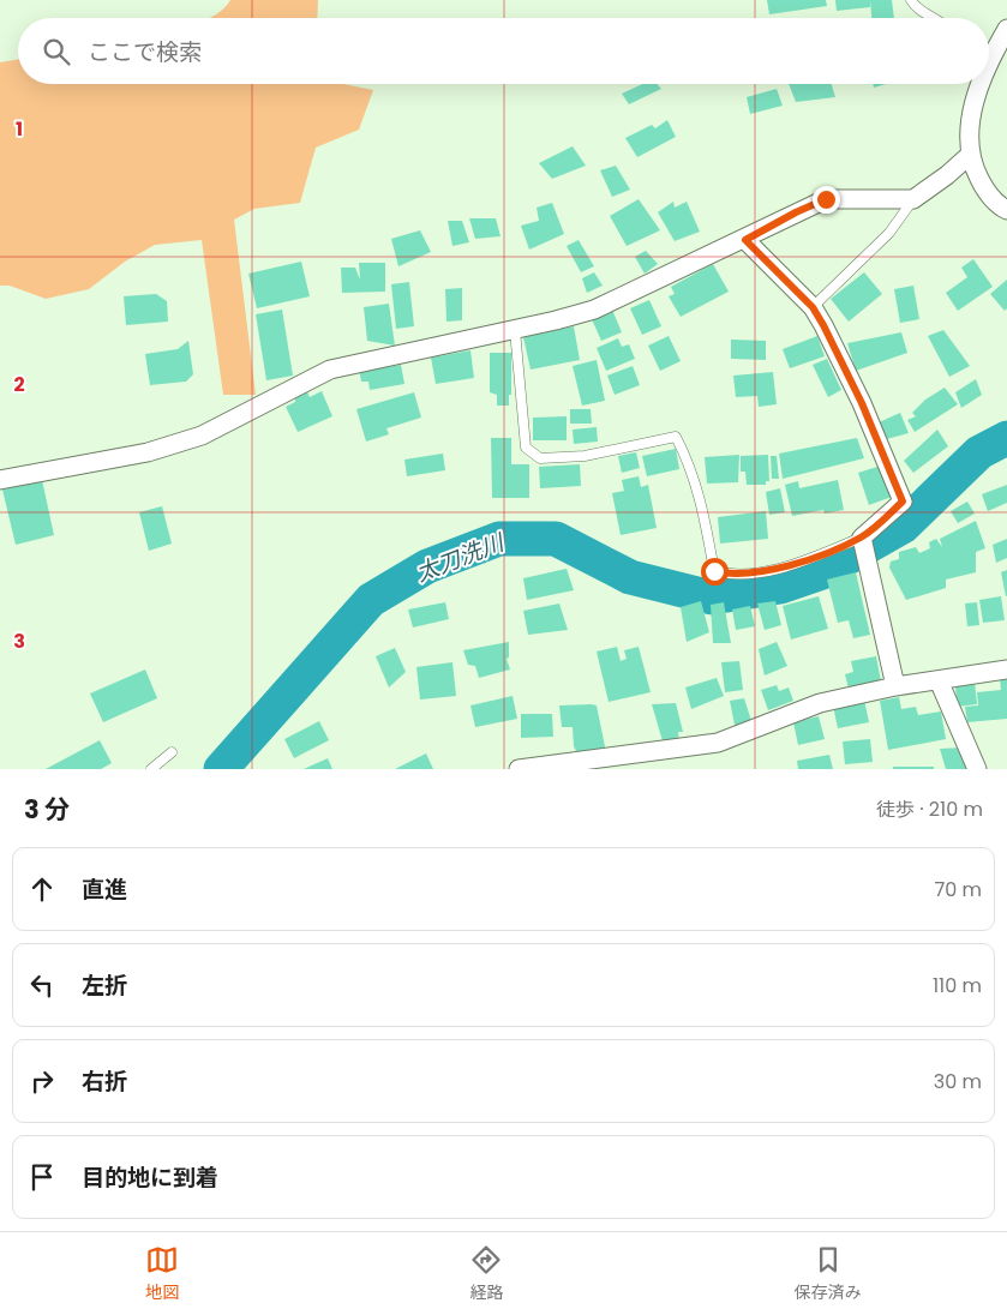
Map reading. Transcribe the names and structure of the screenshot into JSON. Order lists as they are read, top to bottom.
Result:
{
  "water": ["太刀洗川"],
  "page": {
    "search": "ここで検索",
    "heading": ["3 分", "徒歩 · 210 m"],
    "list": [
      ["直進", "70 m"],
      ["左折", "110 m"],
      ["右折", "30 m"],
      "目的地に到着"
    ],
    "nav": ["地図", "経路", "保存済み"]
  },
  "grid": {
    "rows": ["1", "2", "3"]
  }
}
